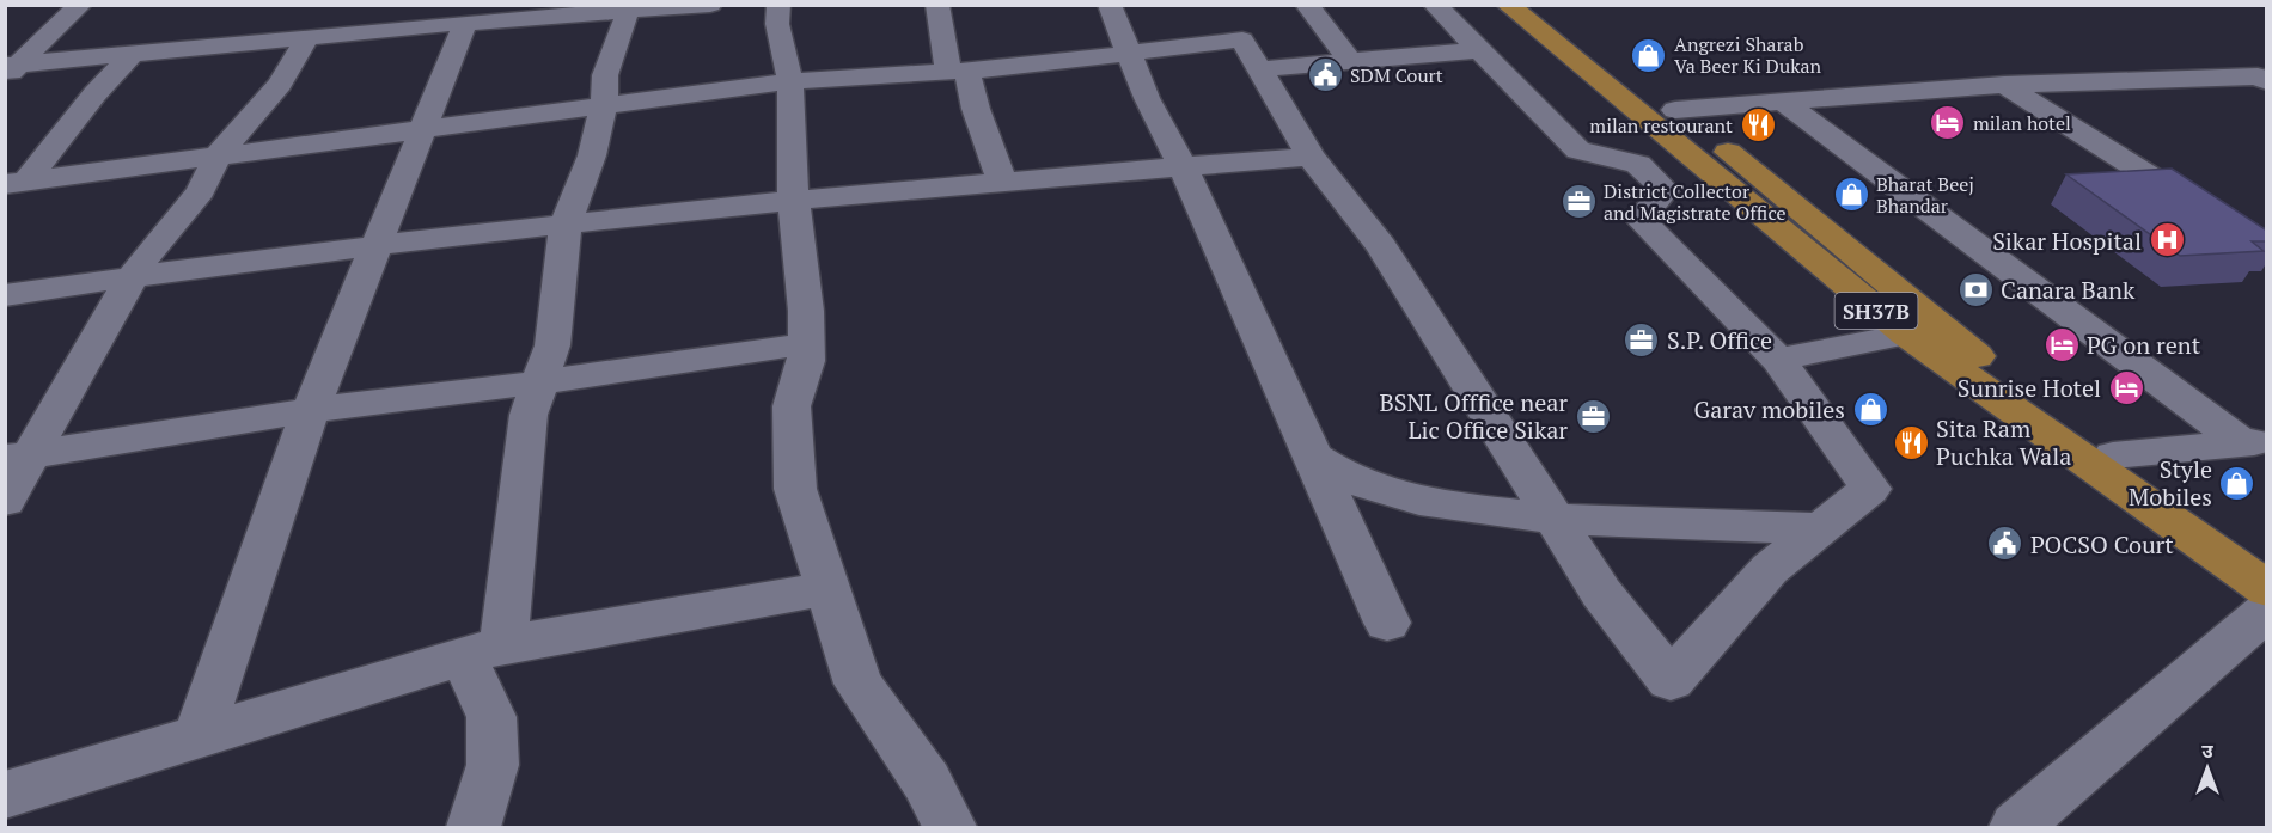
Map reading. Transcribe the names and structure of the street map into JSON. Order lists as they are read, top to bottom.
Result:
{
  "streets": {
    "main road": ["SH37B"]
  },
  "places": {
    "shop": [
      "Angrezi Sharab Va Beer Ki Dukan",
      "Bharat Beej Bhandar",
      "Garav mobiles",
      "Style Mobiles"
    ],
    "public building": ["SDM Court", "POCSO Court"],
    "hotel": ["milan hotel", "PG on rent", "Sunrise Hotel"],
    "restaurant": ["milan restourant", "Sita Ram Puchka Wala"],
    "office": ["District Collector and Magistrate Office", "S.P. Office", "BSNL Offfice near Lic Office Sikar"],
    "hospital": ["Sikar Hospital"],
    "bank": ["Canara Bank"]
  },
  "north": "top"
}
